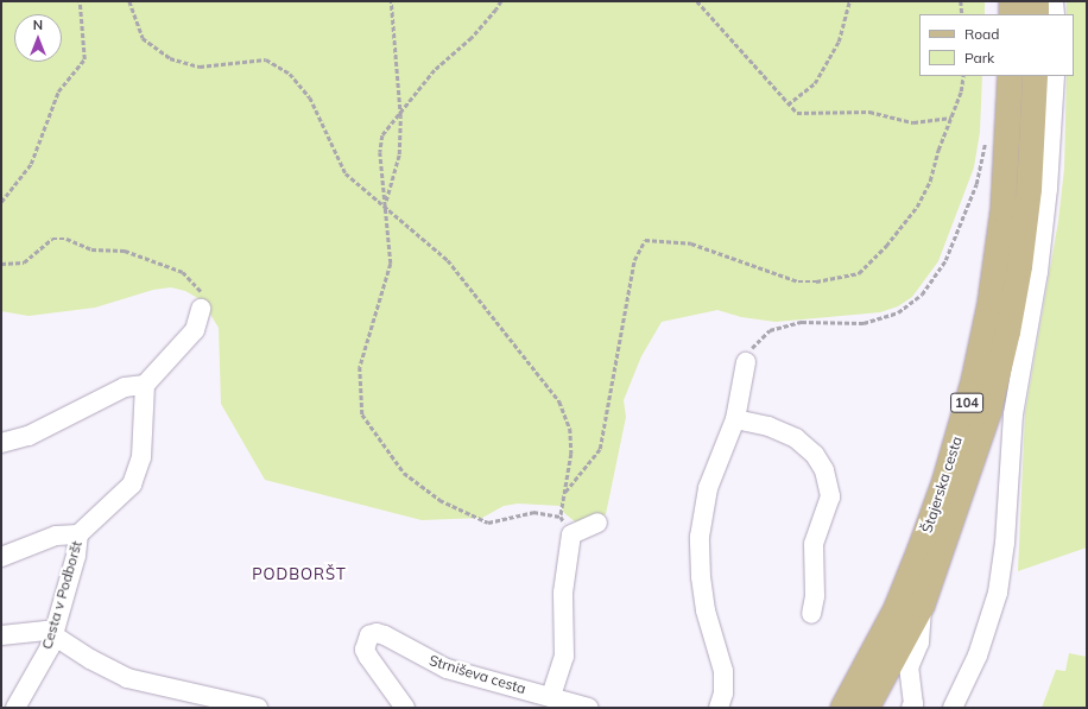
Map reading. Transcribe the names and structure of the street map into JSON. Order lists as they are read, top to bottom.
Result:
{
  "streets": {
    "main road": ["104", "Štajerska cesta"],
    "street": ["Cesta v Podboršt", "Strniševa cesta"]
  },
  "districts": ["PODBORŠT"],
  "legend": ["Road", "Park"],
  "north": "top"
}
